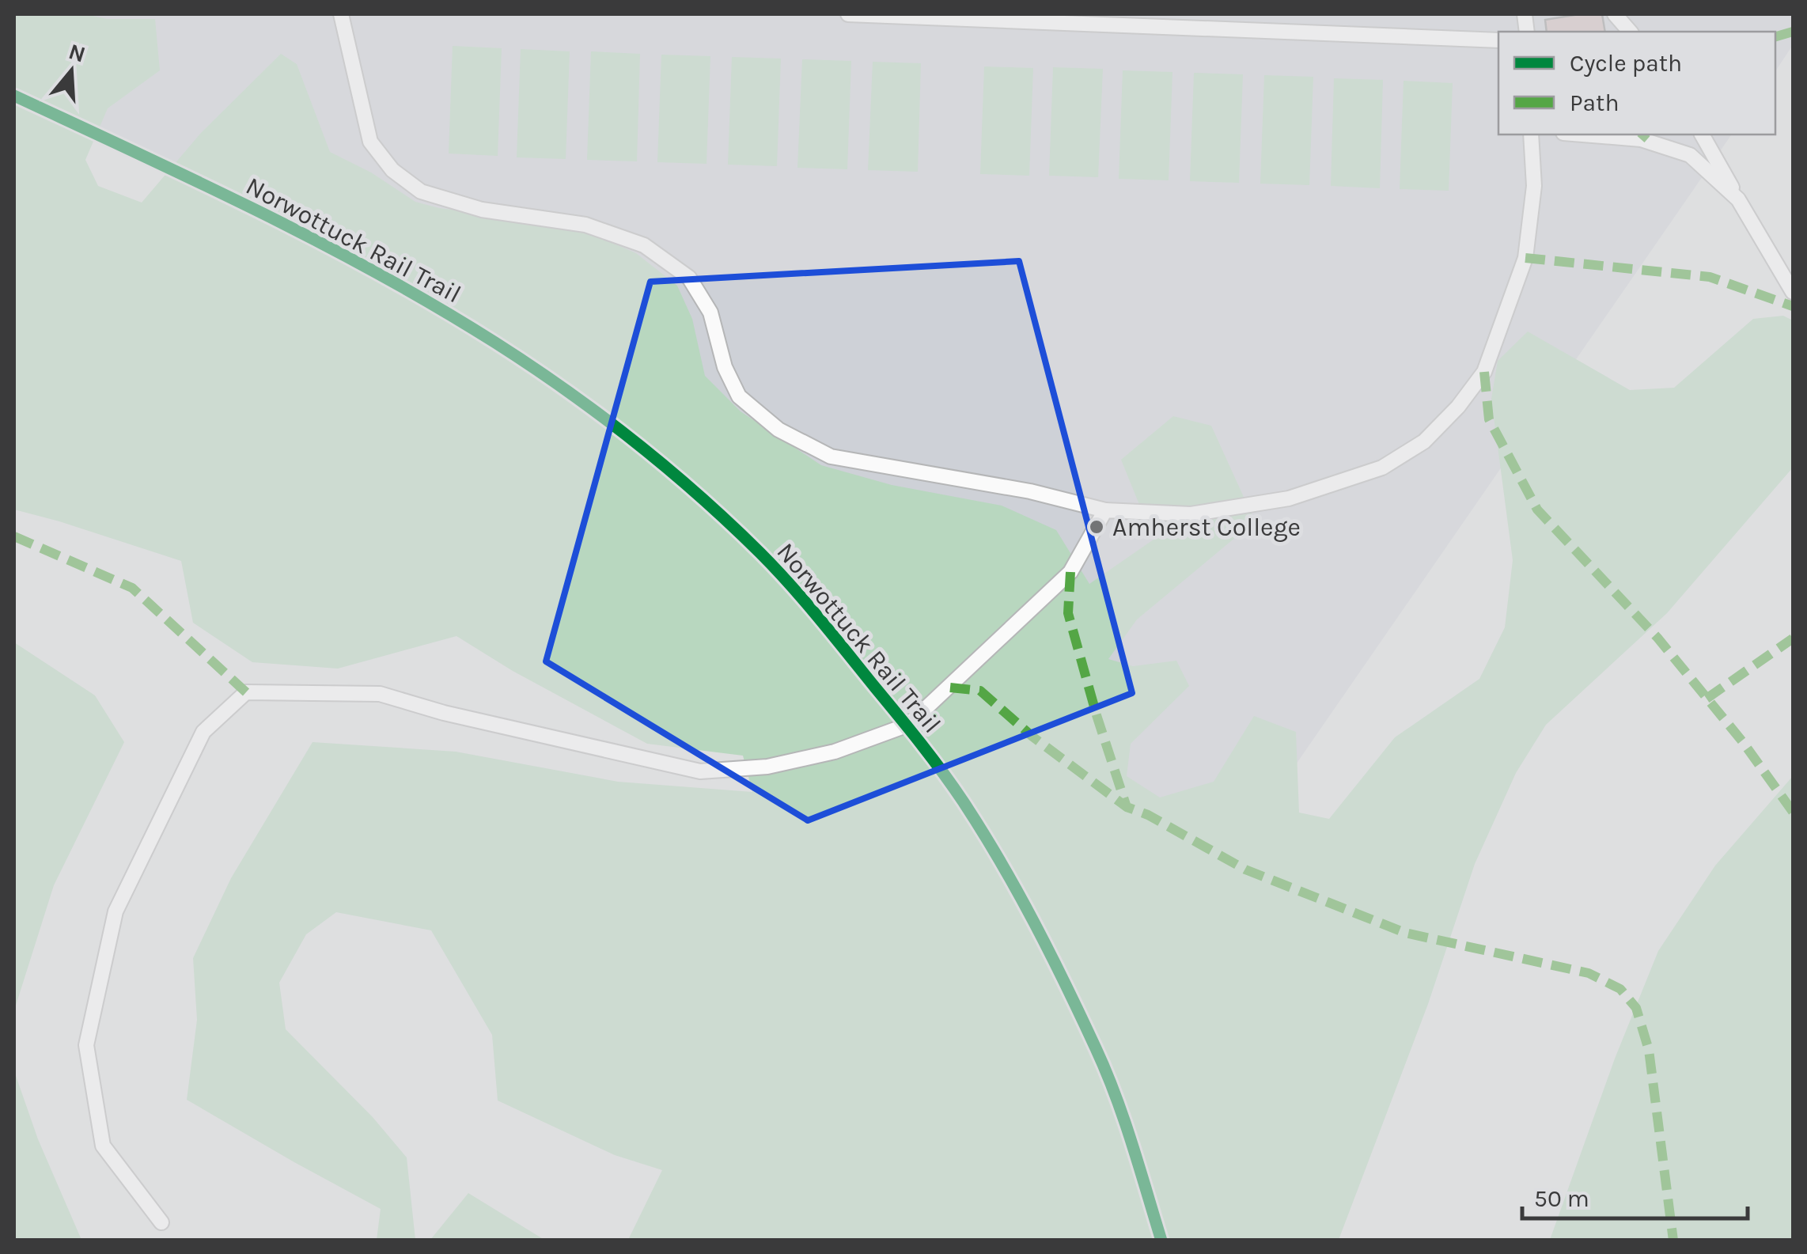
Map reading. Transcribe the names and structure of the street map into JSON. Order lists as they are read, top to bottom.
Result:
{
  "streets": {
    "cycle path": ["Norwottuck Rail Trail"]
  },
  "places": ["Amherst College"],
  "legend": ["Cycle path", "Path"],
  "scale_bar": "50 m",
  "north": "top"
}
